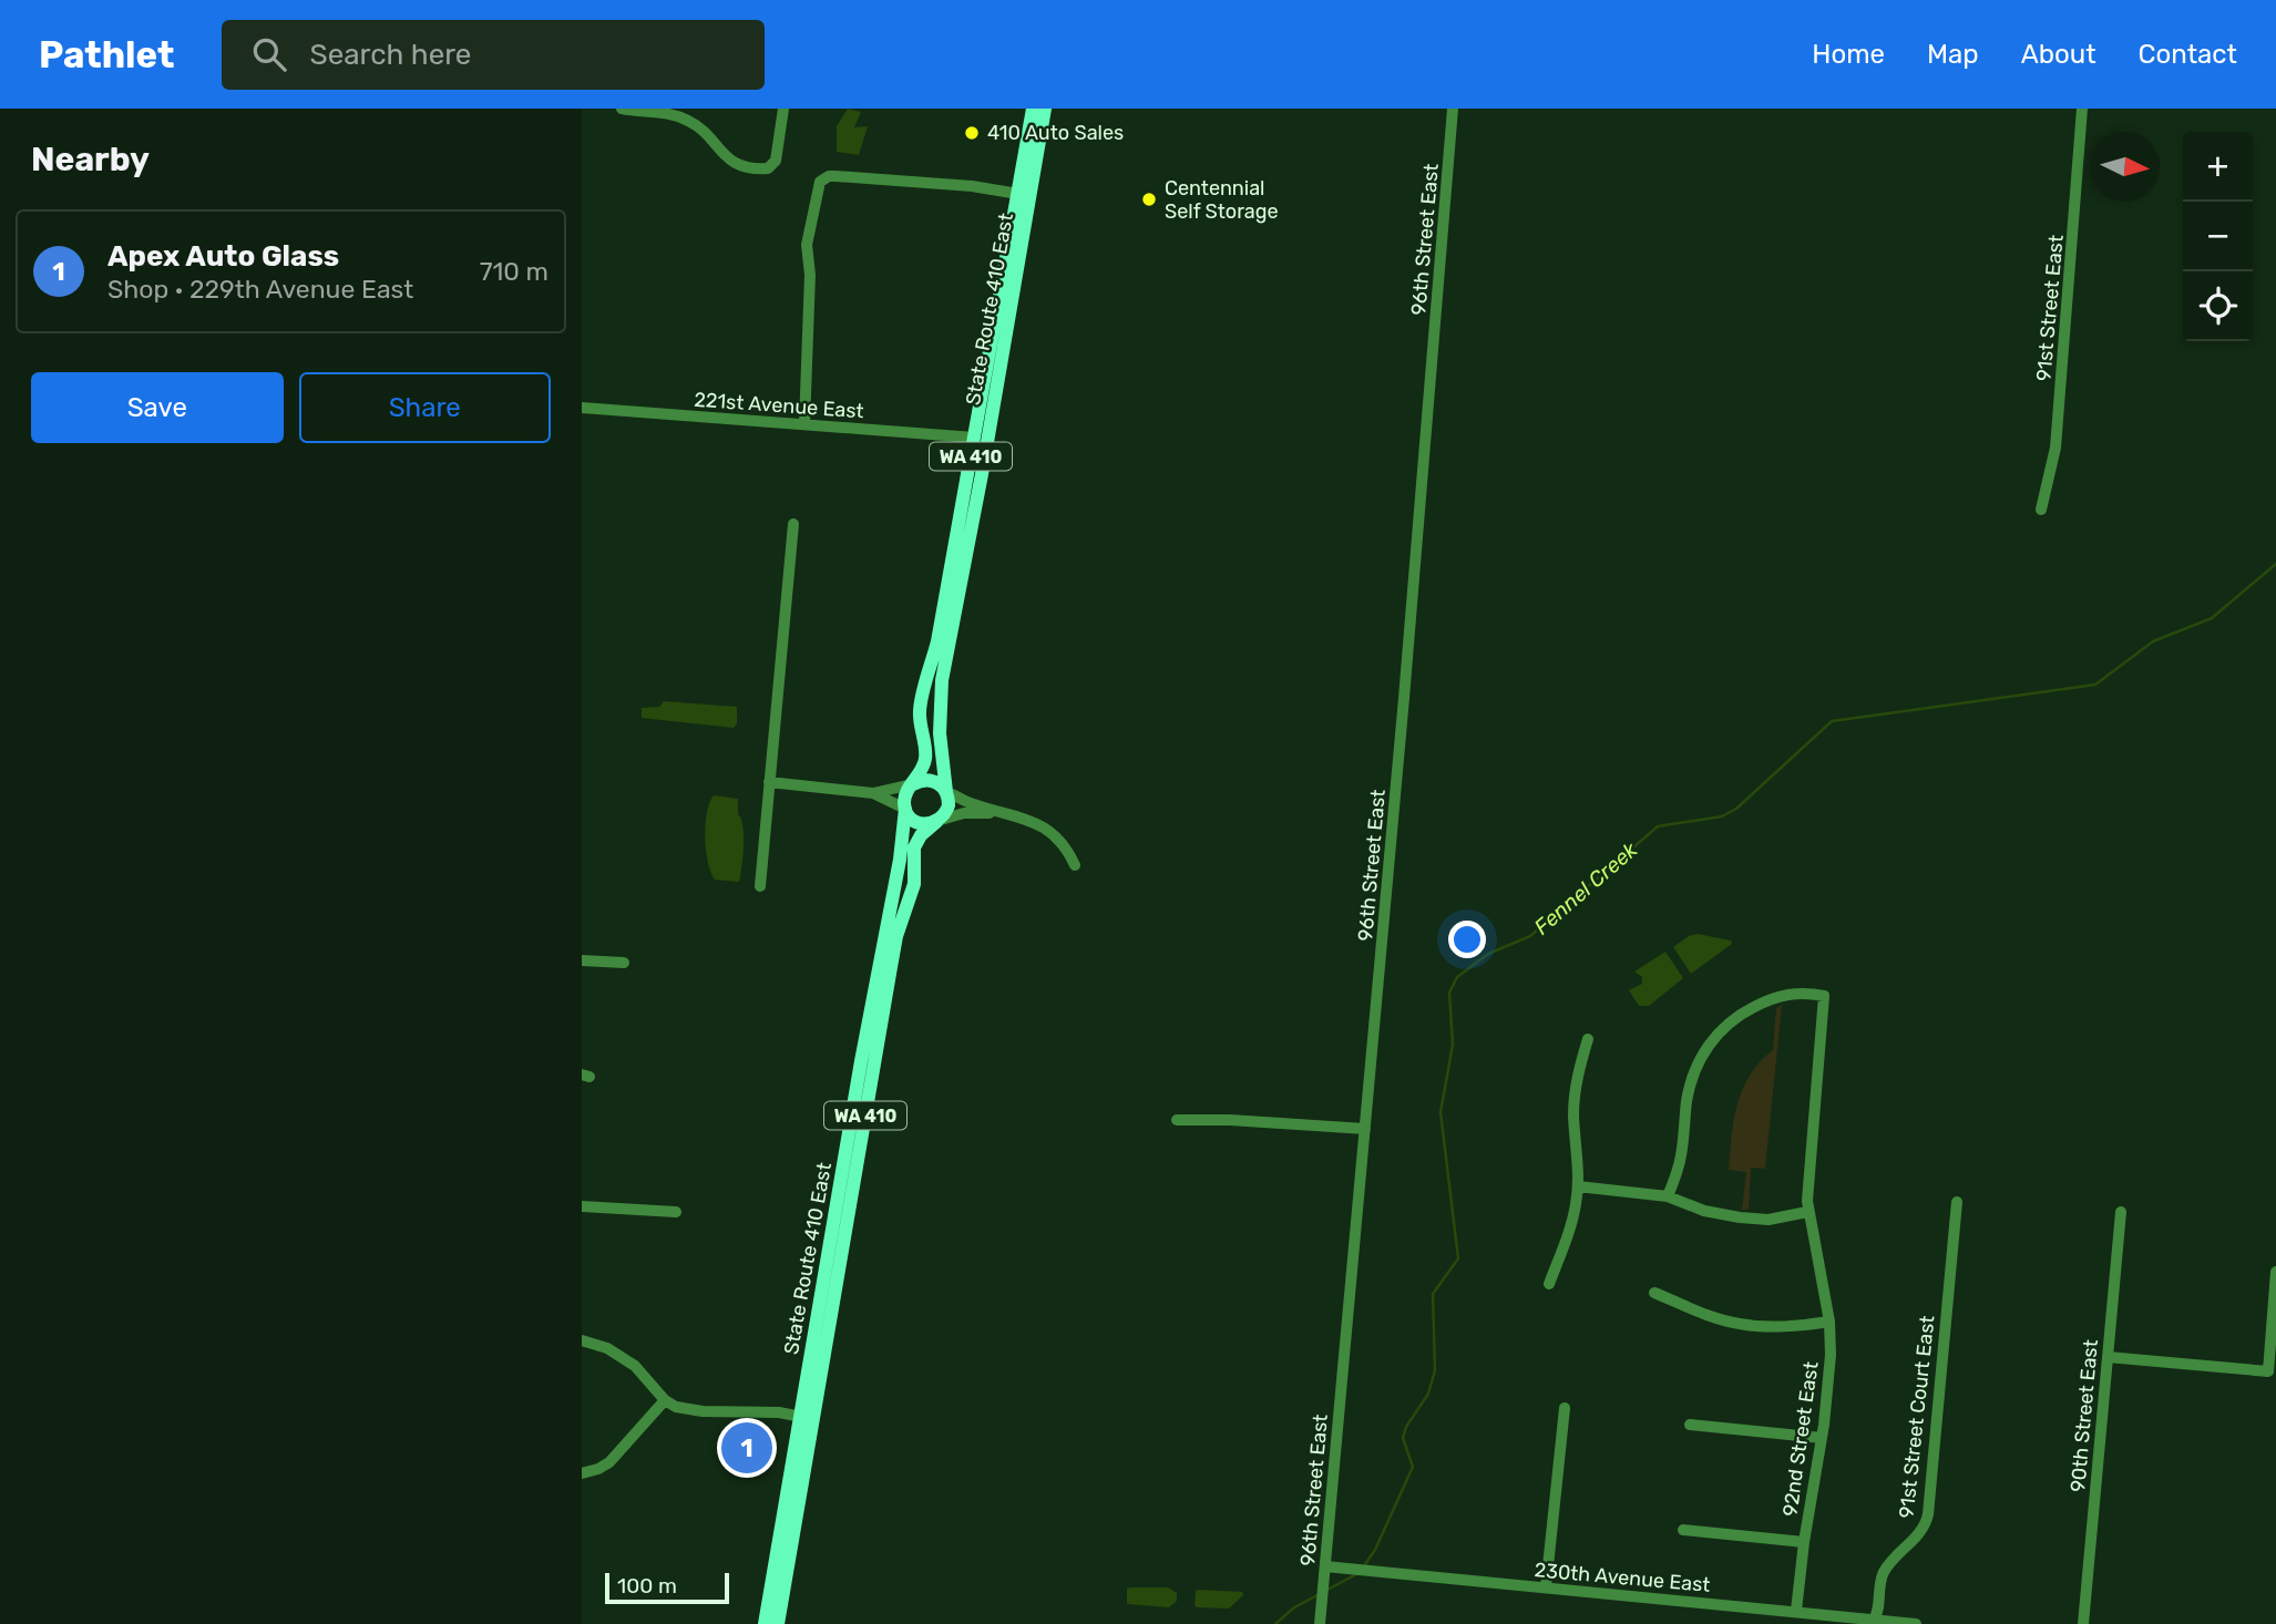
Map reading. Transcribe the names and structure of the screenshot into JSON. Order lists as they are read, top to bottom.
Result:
{
  "streets": {
    "main road": ["State Route 410 East", "WA 410"],
    "street": [
      "96th Street East",
      "91st Street East",
      "221st Avenue East",
      "90th Street East",
      "91st Street Court East",
      "92nd Street East",
      "230th Avenue East"
    ]
  },
  "crossings": [
    ["96th Street East", "230th Avenue East"],
    ["State Route 410 East", "221st Avenue East"],
    ["State Route 410 East", "WA 410"],
    ["91st Street Court East", "230th Avenue East"],
    ["92nd Street East", "230th Avenue East"]
  ],
  "water": ["Fennel Creek"],
  "places": ["410 Auto Sales", "Centennial Self Storage"],
  "scale_bar": "100 m",
  "north": "right",
  "page": {
    "header": "Pathlet",
    "search": "Search here",
    "nav": [
      "Home",
      "Map",
      "About",
      "Contact"
    ],
    "heading": "Nearby",
    "map_buttons": ["+", "−"],
    "list": [
      {
        "mark": "1",
        "name": "Apex Auto Glass",
        "note": "Shop · 229th Avenue East",
        "value": "710 m"
      }
    ],
    "buttons": ["Save", "Share"],
    "pins": "1",
    "scale": "100 m"
  }
}
